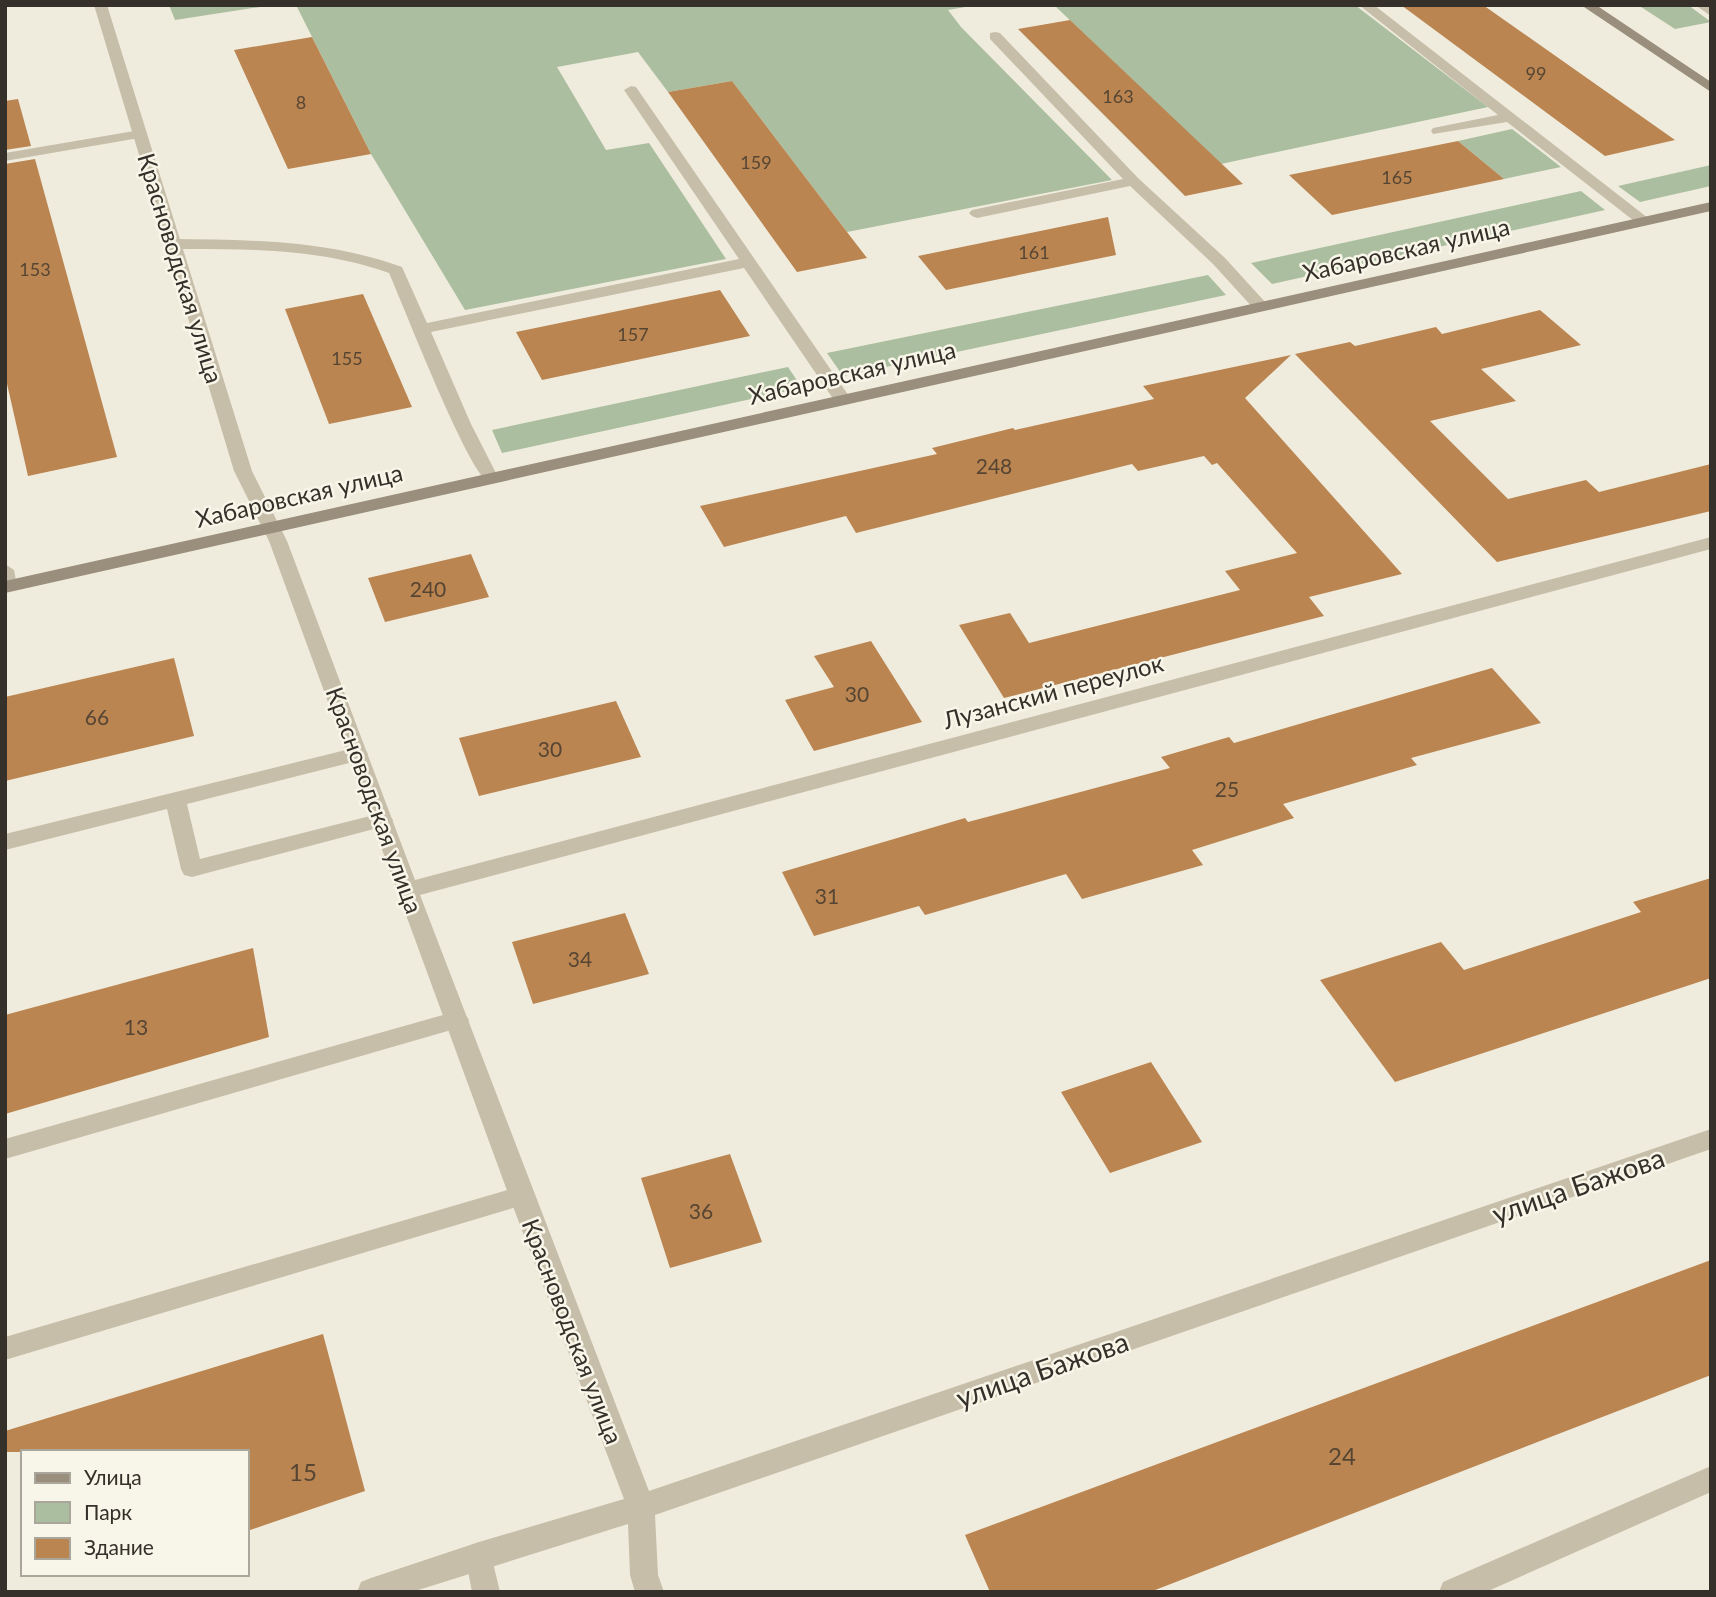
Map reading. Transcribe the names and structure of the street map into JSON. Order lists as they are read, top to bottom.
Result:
{
  "streets": {
    "street": [
      "Хабаровская улица",
      "Красноводская улица",
      "Лузанский переулок",
      "улица Бажова"
    ]
  },
  "crossings": [
    ["Хабаровская улица", "Красноводская улица"],
    ["Красноводская улица", "Лузанский переулок"],
    ["Красноводская улица", "улица Бажова"]
  ],
  "house_numbers": [
    "99",
    "163",
    "8",
    "159",
    "165",
    "161",
    "153",
    "157",
    "155",
    "248",
    "240",
    "30",
    "66",
    "30",
    "25",
    "31",
    "34",
    "13",
    "36",
    "24",
    "15"
  ],
  "legend": ["Улица", "Парк", "Здание"]
}
